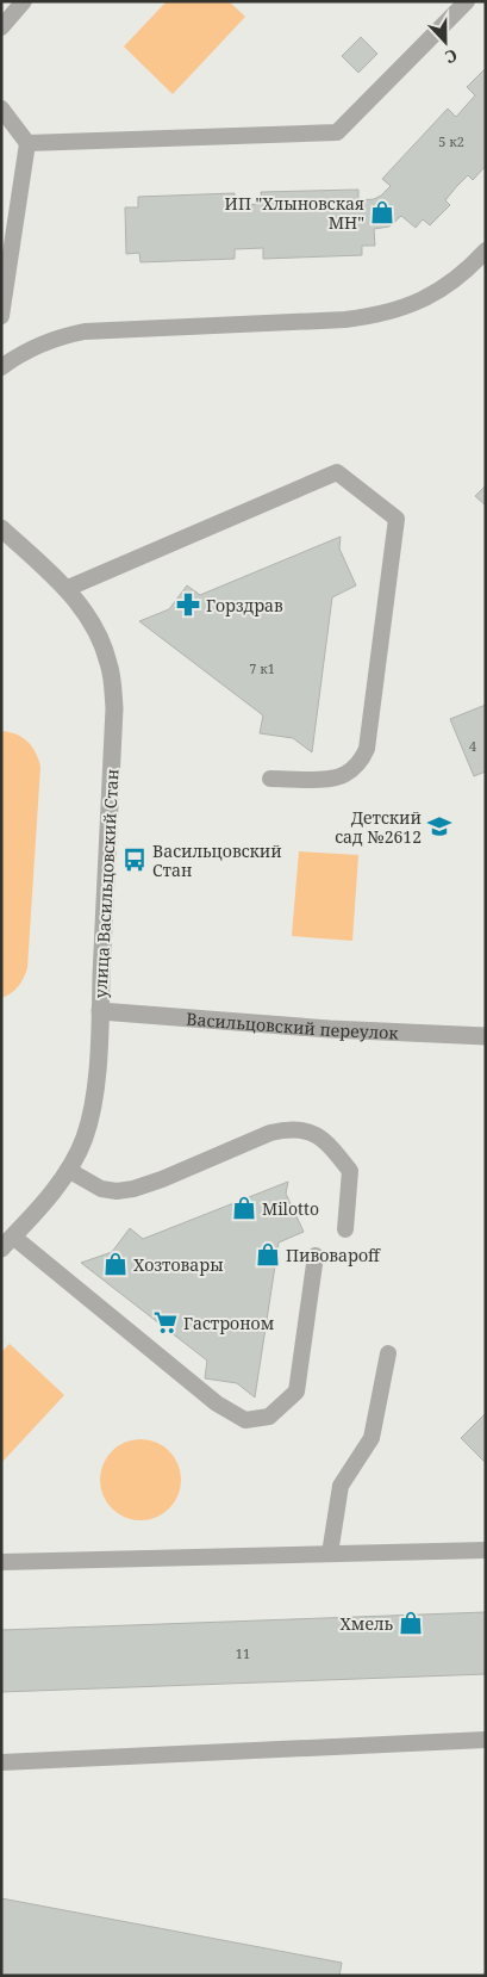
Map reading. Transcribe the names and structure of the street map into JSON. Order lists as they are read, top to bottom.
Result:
{
  "streets": {
    "street": ["улица Васильцовский Стан", "Васильцовский переулок"]
  },
  "crossings": [
    ["улица Васильцовский Стан", "Васильцовский переулок"]
  ],
  "places": {
    "shop": [
      "ИП \"Хлыновская МН\"",
      "Milotto",
      "Пивовароff",
      "Хозтовары",
      "Хмель"
    ],
    "pharmacy": ["Горздрав"],
    "school or university": ["Детский сад №2612"],
    "bus stop": ["Васильцовский Стан"],
    "supermarket": ["Гастроном"]
  },
  "house_numbers": [
    "5 к2",
    "7 к1",
    "4",
    "11"
  ],
  "north": "bottom"
}
